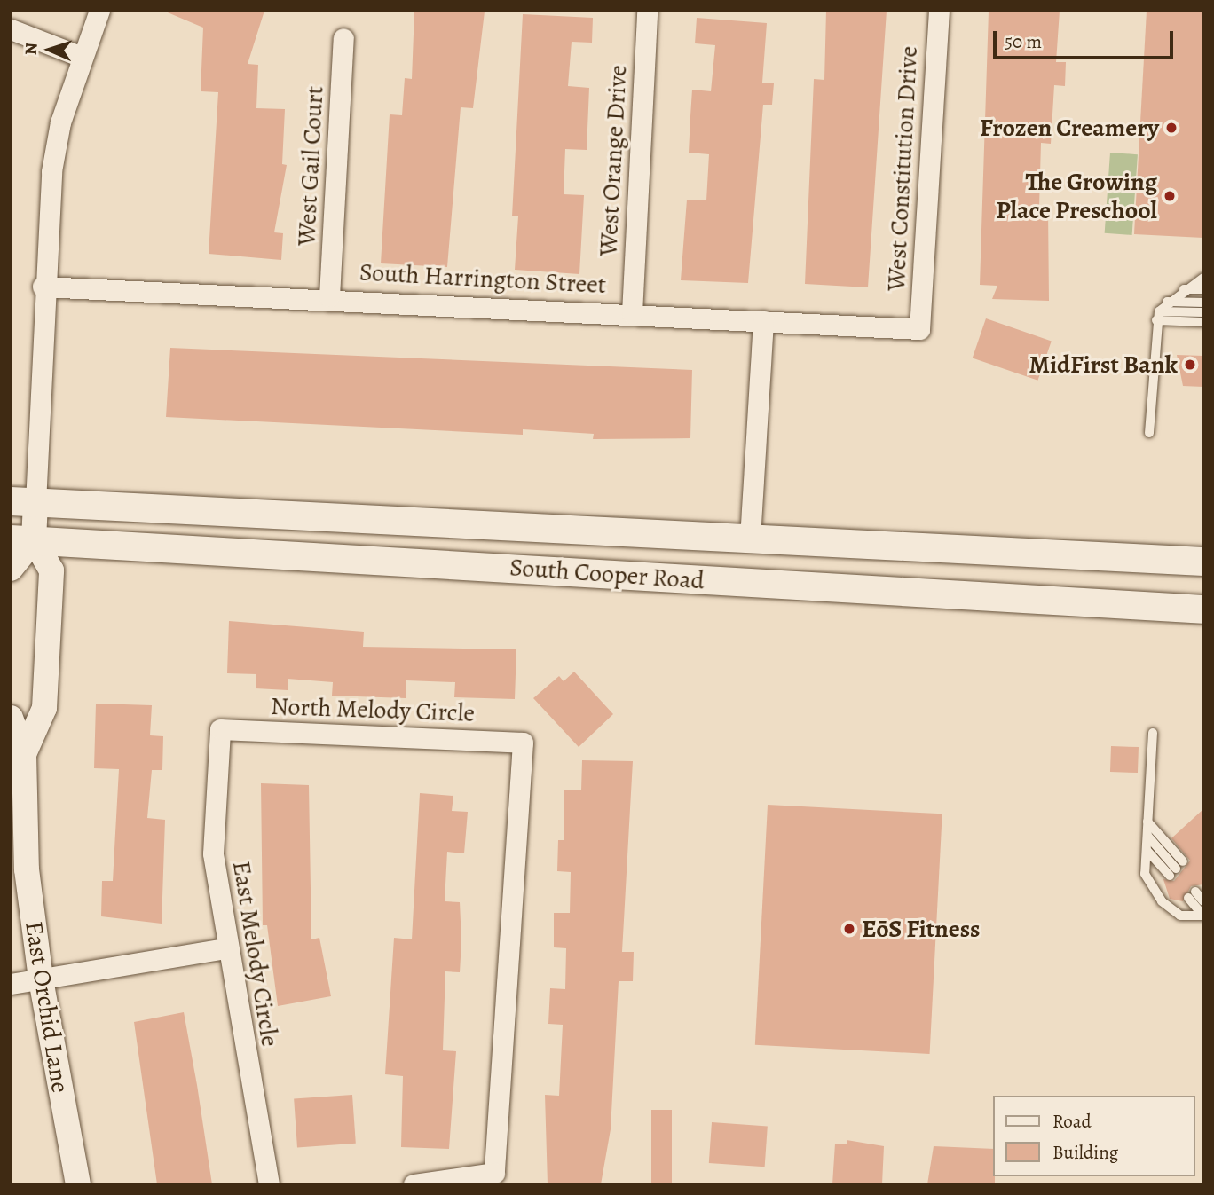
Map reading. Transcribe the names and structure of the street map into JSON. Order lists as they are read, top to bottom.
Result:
{
  "streets": {
    "main road": ["South Cooper Road"],
    "street": [
      "West Orange Drive",
      "West Gail Court",
      "West Constitution Drive",
      "South Harrington Street",
      "North Melody Circle",
      "East Melody Circle",
      "East Orchid Lane"
    ]
  },
  "crossings": [
    ["West Orange Drive", "South Harrington Street"],
    ["West Gail Court", "South Harrington Street"],
    ["West Constitution Drive", "South Harrington Street"],
    ["South Cooper Road", "East Orchid Lane"],
    ["North Melody Circle", "East Melody Circle"]
  ],
  "places": [
    "Frozen Creamery",
    "The Growing Place Preschool",
    "MidFirst Bank",
    "EōS Fitness"
  ],
  "legend": ["Road", "Building"],
  "scale_bar": "50 m",
  "north": "left"
}
